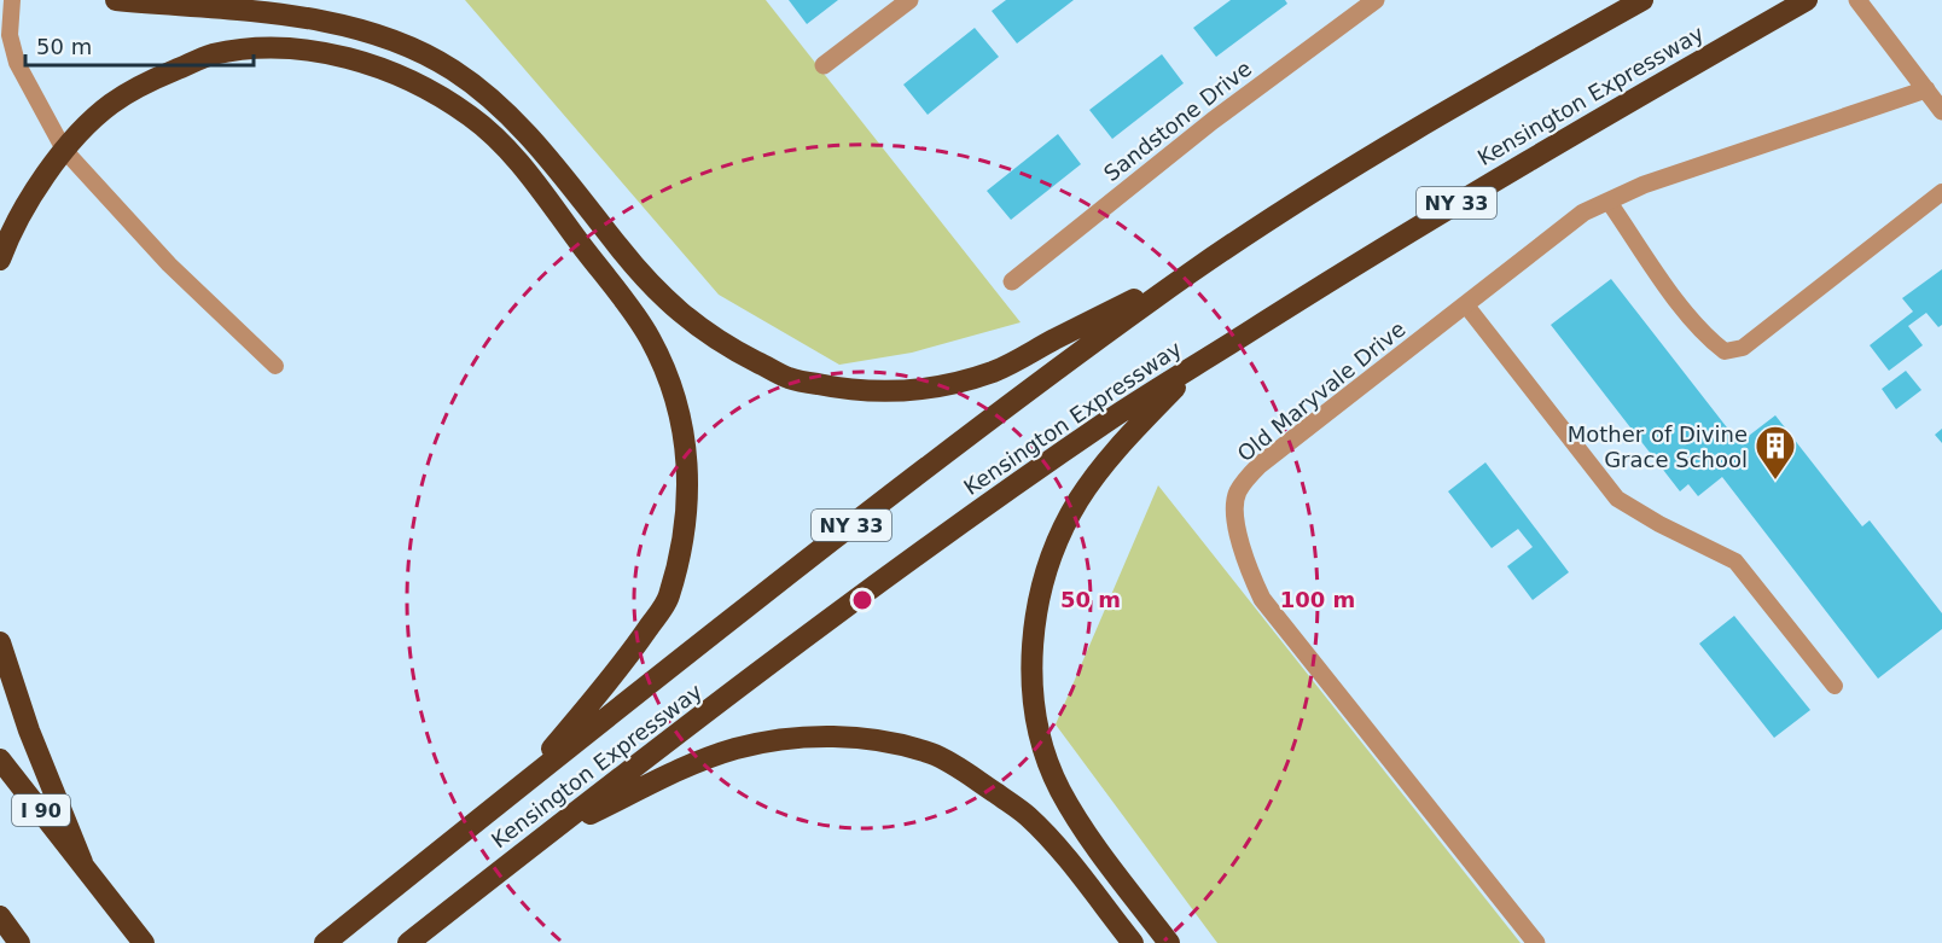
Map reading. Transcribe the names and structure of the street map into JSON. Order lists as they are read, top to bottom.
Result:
{
  "streets": {
    "highway": ["Kensington Expressway", "NY 33", "I 90"],
    "street": ["Sandstone Drive", "Old Maryvale Drive"]
  },
  "places": {
    "building": ["Mother of Divine Grace School"]
  },
  "scale_bar": "50 m",
  "rings": ["50 m", "100 m"]
}
